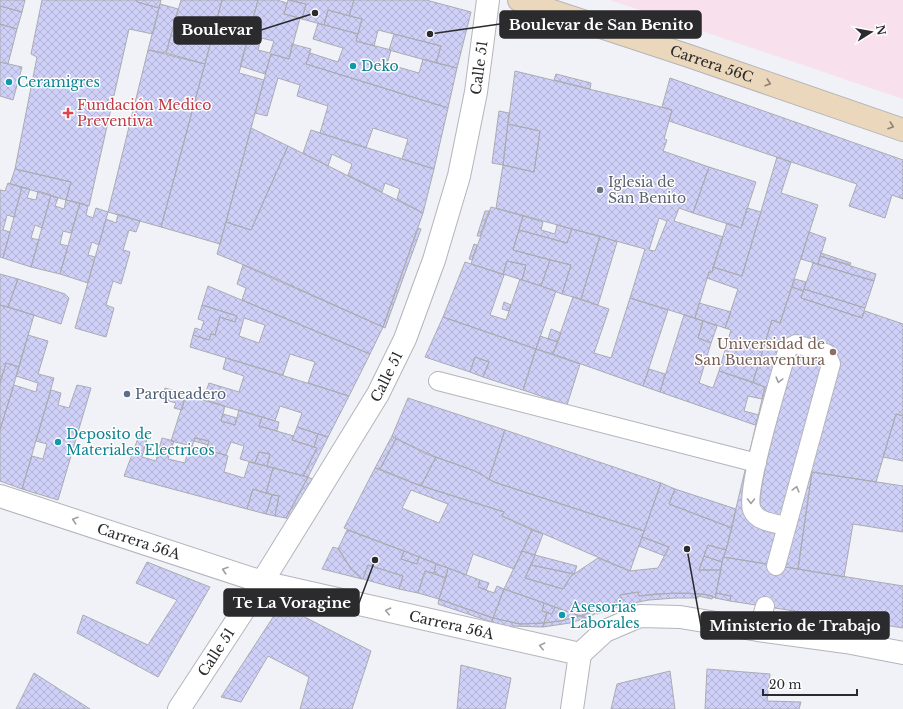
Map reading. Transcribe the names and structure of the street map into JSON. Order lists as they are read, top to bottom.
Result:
{
  "streets": {
    "street": ["Carrera 56C", "Calle 51", "Carrera 56A"]
  },
  "crossings": [
    ["Calle 51", "Carrera 56A"]
  ],
  "one_way": ["Carrera 56C", "Carrera 56A"],
  "places": {
    "other": [
      "Boulevar",
      "Boulevar de San Benito",
      "Deko",
      "Ceramigres",
      "Iglesia de San Benito",
      "Universidad de San Buenaventura",
      "Parqueadero",
      "Deposito de Materiales Electricos",
      "Ministerio de Trabajo",
      "Te La Voragine",
      "Asesorias Laborales"
    ],
    "health": ["Fundación Medico Preventiva"]
  },
  "scale_bar": "20 m",
  "north": "right"
}
